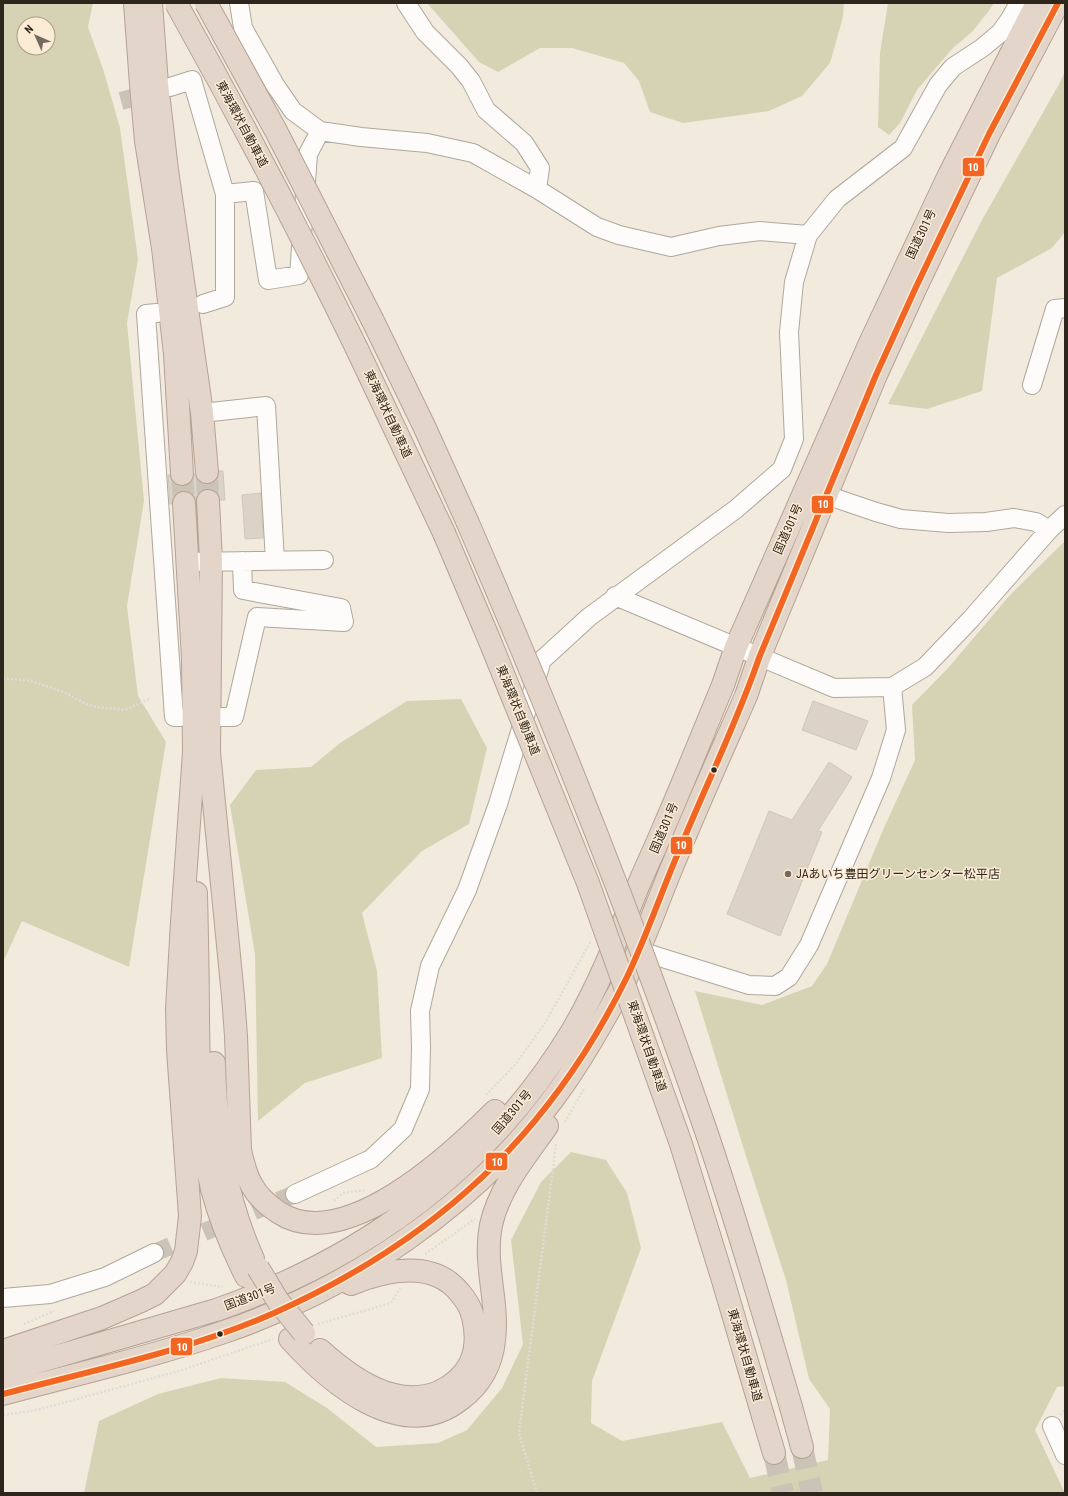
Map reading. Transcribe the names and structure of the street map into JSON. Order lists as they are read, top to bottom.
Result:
{
  "streets": {
    "highway": ["東海環状自動車道", "国道301号"]
  },
  "places": ["JAあいち豊田グリーンセンター松平店"],
  "lines": ["transit line 10"],
  "north": "top left"
}
